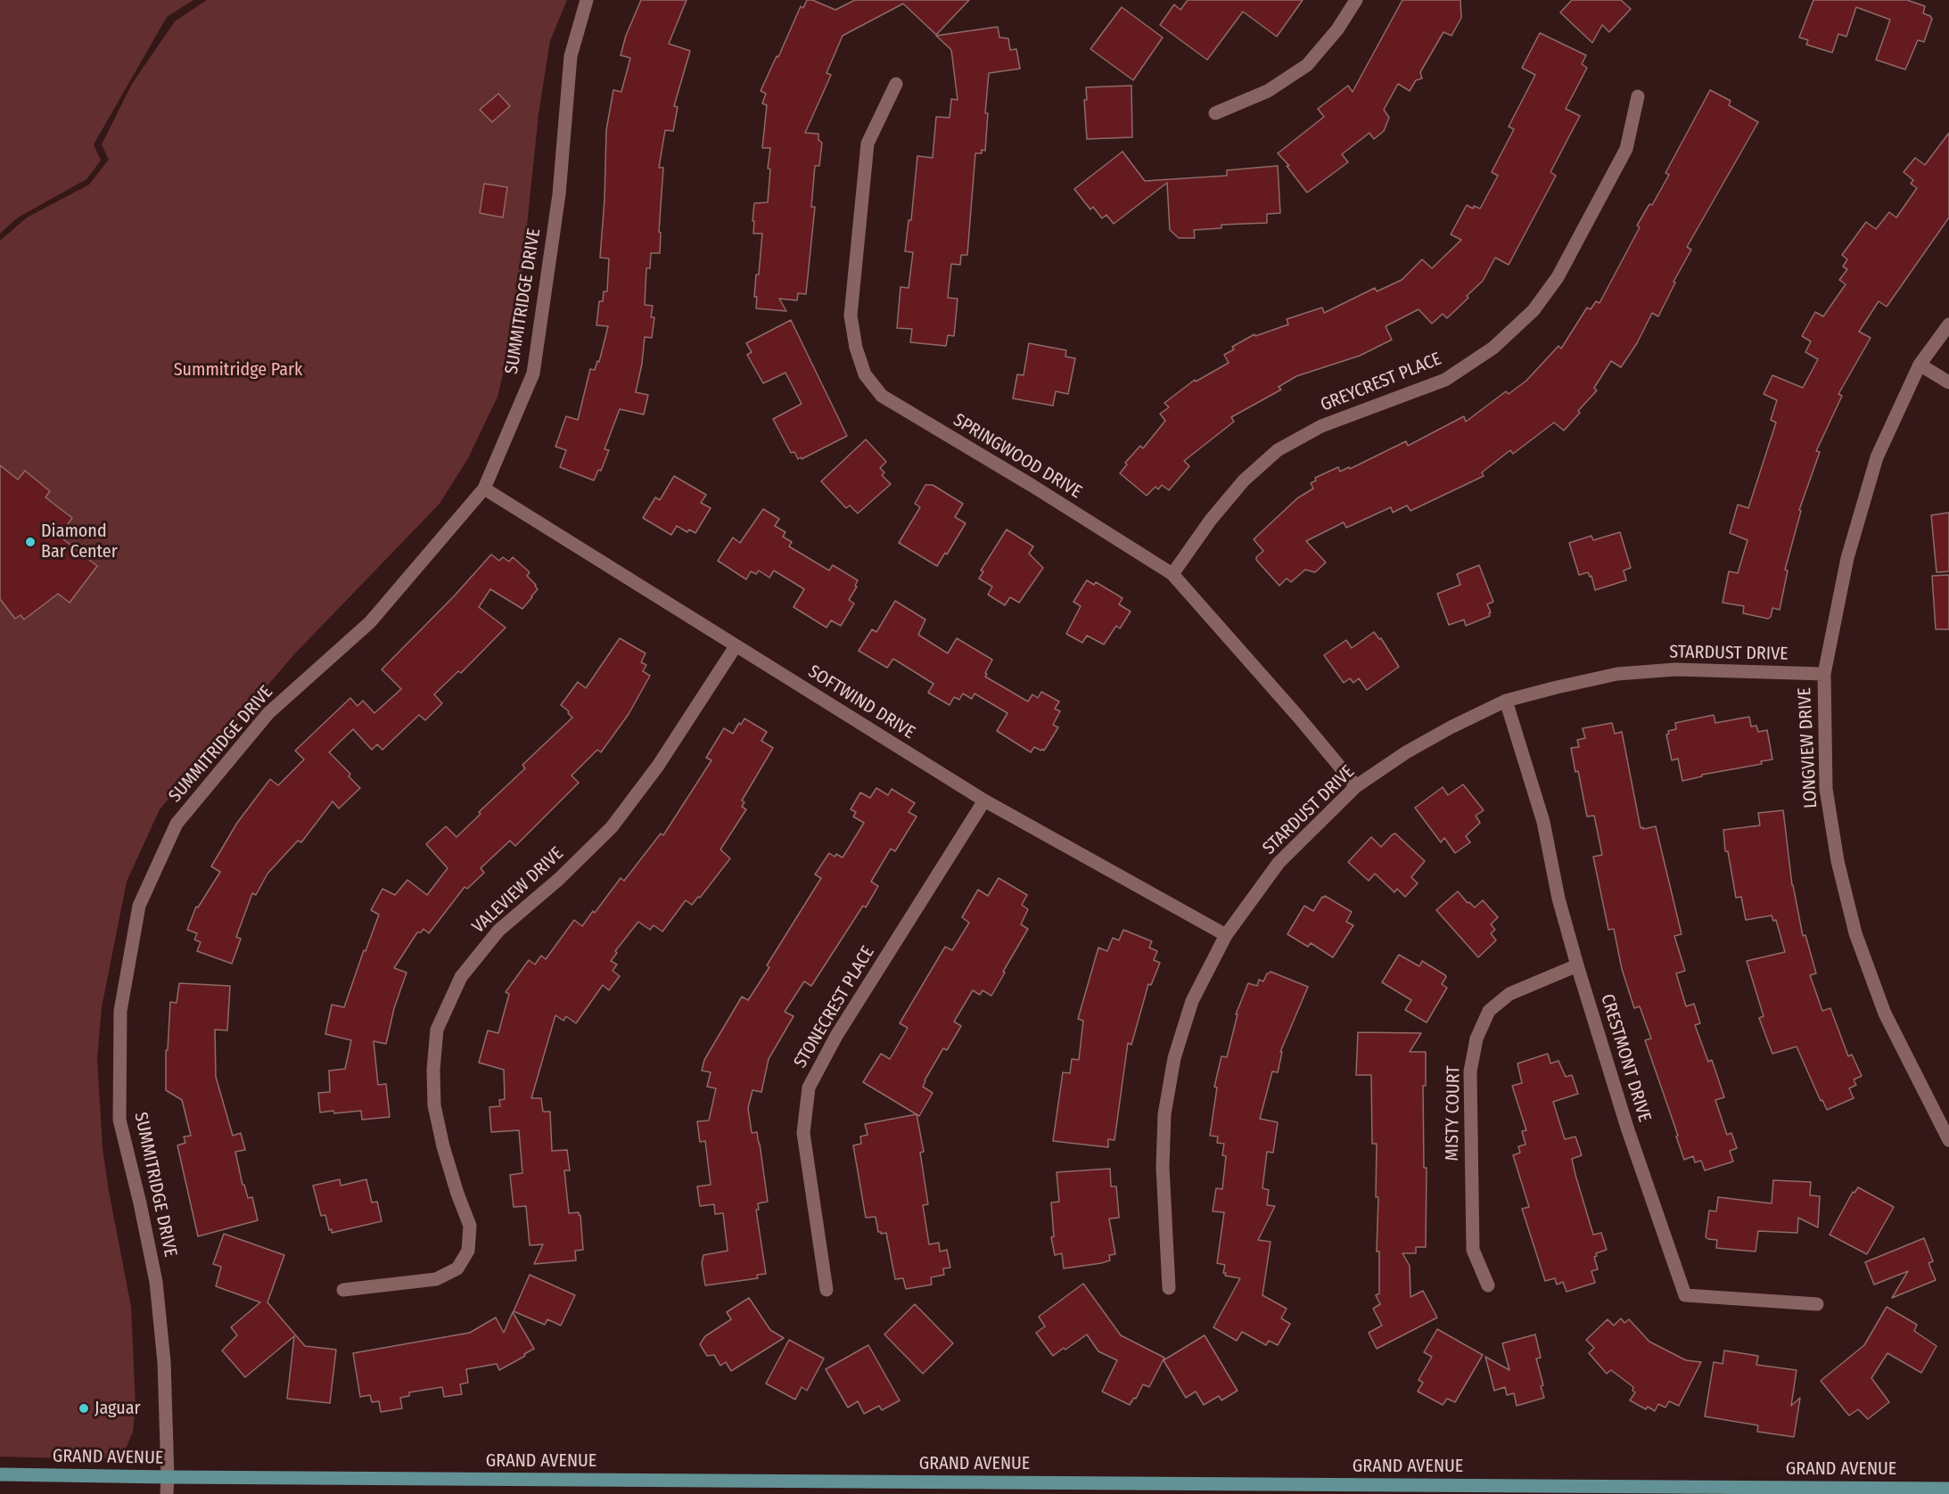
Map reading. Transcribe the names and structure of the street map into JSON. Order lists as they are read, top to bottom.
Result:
{
  "streets": {
    "main road": ["GRAND AVENUE"],
    "street": [
      "SUMMITRIDGE DRIVE",
      "GREYCREST PLACE",
      "SPRINGWOOD DRIVE",
      "STARDUST DRIVE",
      "SOFTWIND DRIVE",
      "LONGVIEW DRIVE",
      "VALEVIEW DRIVE",
      "STONECREST PLACE",
      "CRESTMONT DRIVE",
      "MISTY COURT"
    ]
  },
  "crossings": [
    ["SUMMITRIDGE DRIVE", "SOFTWIND DRIVE"],
    ["SUMMITRIDGE DRIVE", "GRAND AVENUE"],
    ["GREYCREST PLACE", "SPRINGWOOD DRIVE"],
    ["SPRINGWOOD DRIVE", "STARDUST DRIVE"],
    ["STARDUST DRIVE", "SOFTWIND DRIVE"],
    ["STARDUST DRIVE", "LONGVIEW DRIVE"],
    ["STARDUST DRIVE", "CRESTMONT DRIVE"],
    ["SOFTWIND DRIVE", "VALEVIEW DRIVE"],
    ["SOFTWIND DRIVE", "STONECREST PLACE"],
    ["CRESTMONT DRIVE", "MISTY COURT"]
  ],
  "parks": ["Summitridge Park"],
  "places": ["Diamond Bar Center", "Jaguar"]
}
